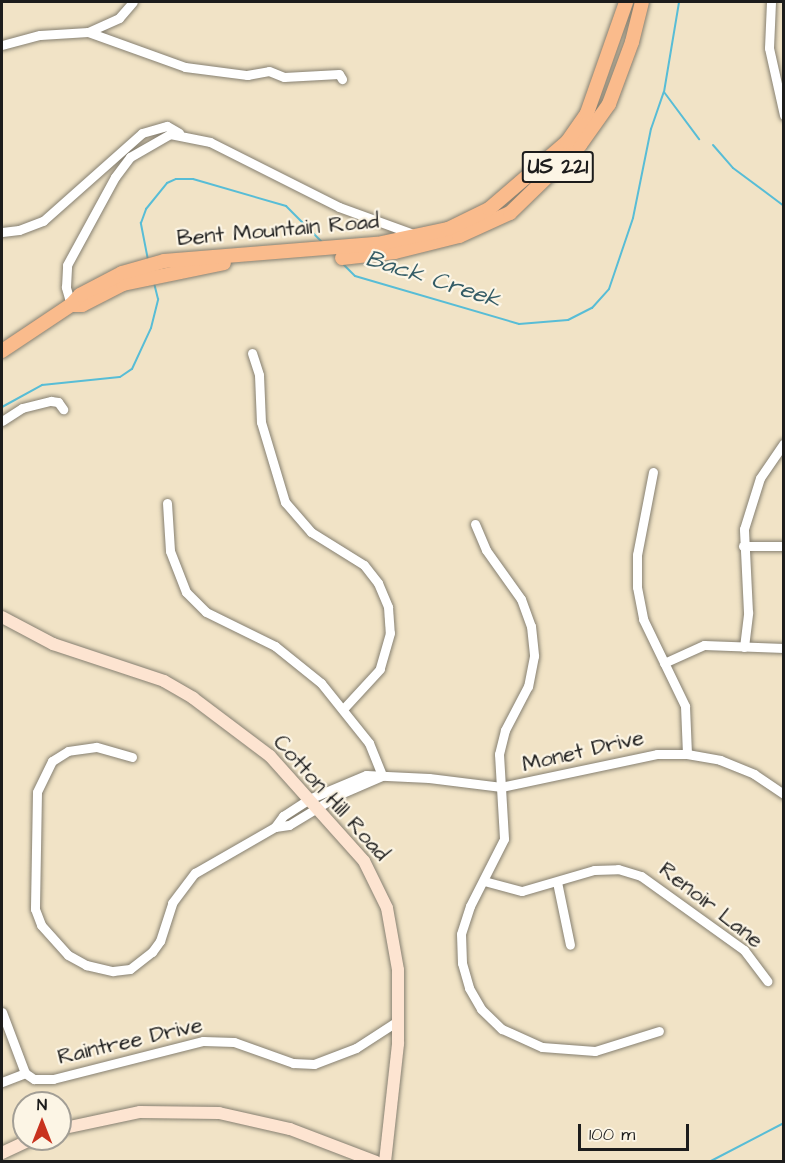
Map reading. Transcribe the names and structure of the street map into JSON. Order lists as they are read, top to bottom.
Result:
{
  "streets": {
    "main road": ["US 221", "Bent Mountain Road"],
    "street": [
      "Monet Drive",
      "Cotton Hill Road",
      "Renoir Lane",
      "Raintree Drive"
    ]
  },
  "crossings": [
    ["Monet Drive", "Cotton Hill Road"],
    ["Cotton Hill Road", "Raintree Drive"]
  ],
  "water": ["Back Creek"],
  "scale_bar": "100 m",
  "north": "top"
}
